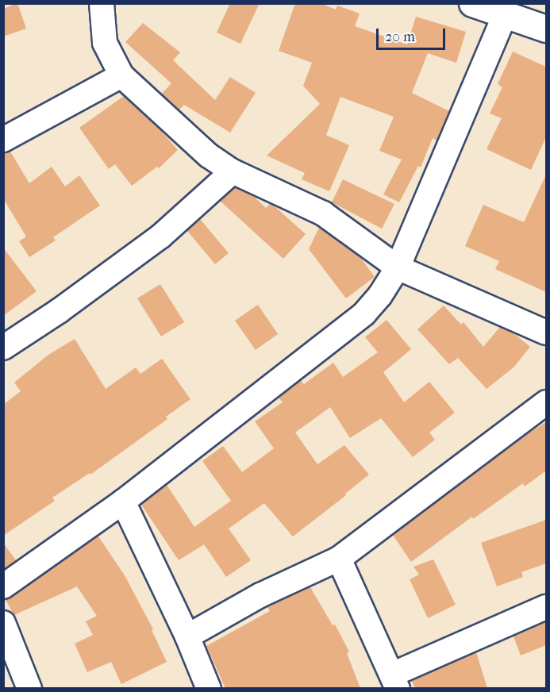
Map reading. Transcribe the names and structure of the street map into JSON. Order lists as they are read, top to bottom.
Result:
{
  "scale_bar": "20 m"
}
